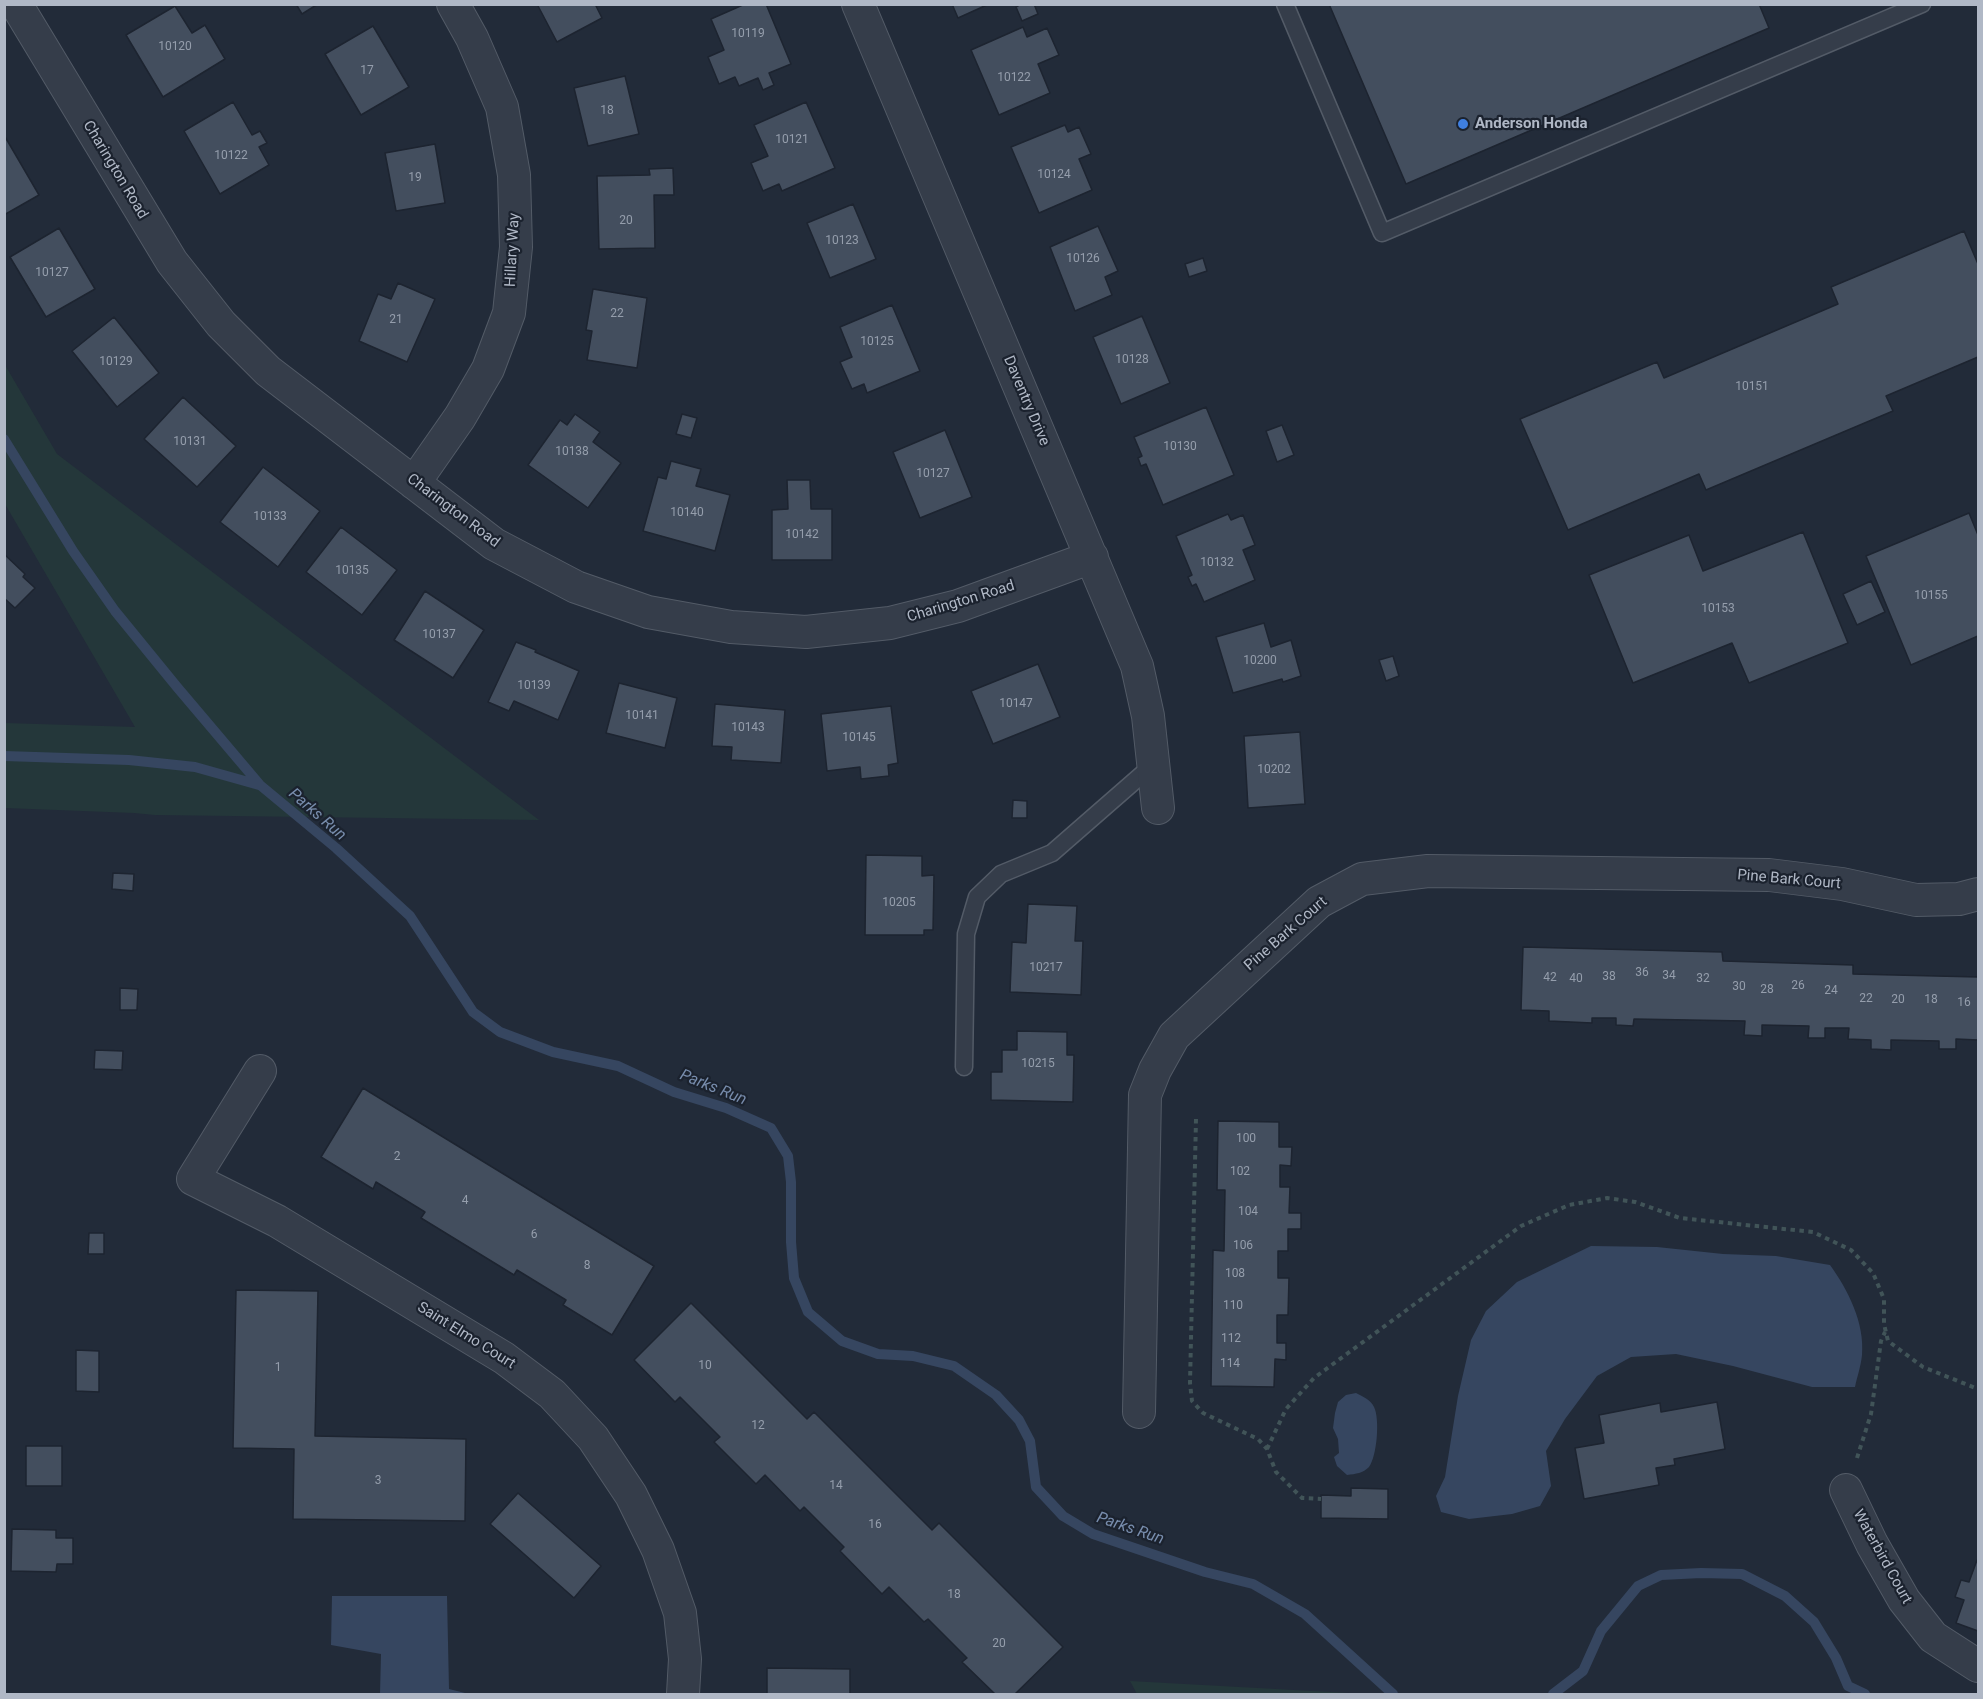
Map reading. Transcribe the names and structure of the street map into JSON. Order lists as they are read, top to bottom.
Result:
{
  "streets": {
    "street": [
      "Charington Road",
      "Hillary Way",
      "Daventry Drive",
      "Pine Bark Court",
      "Saint Elmo Court",
      "Waterbird Court"
    ]
  },
  "crossings": [
    ["Charington Road", "Hillary Way"],
    ["Charington Road", "Daventry Drive"]
  ],
  "water": ["Parks Run"],
  "places": ["Anderson Honda"],
  "house_numbers": [
    "10119",
    "10120",
    "17",
    "10122",
    "18",
    "10121",
    "10122",
    "10124",
    "19",
    "20",
    "10123",
    "10126",
    "10127",
    "22",
    "21",
    "10125",
    "10128",
    "10129",
    "10151",
    "10131",
    "10130",
    "10138",
    "10127",
    "10140",
    "10133",
    "10142",
    "10132",
    "10135",
    "10155",
    "10153",
    "10137",
    "10200",
    "10139",
    "10147",
    "10141",
    "10143",
    "10145",
    "10202",
    "10205",
    "10217",
    "36",
    "34",
    "38",
    "42",
    "40",
    "32",
    "26",
    "30",
    "28",
    "24",
    "22",
    "20",
    "18",
    "16",
    "10215",
    "100",
    "2",
    "102",
    "4",
    "104",
    "6",
    "106",
    "8",
    "108",
    "110",
    "112",
    "114",
    "10",
    "1",
    "12",
    "3",
    "14",
    "16",
    "18",
    "20"
  ]
}
